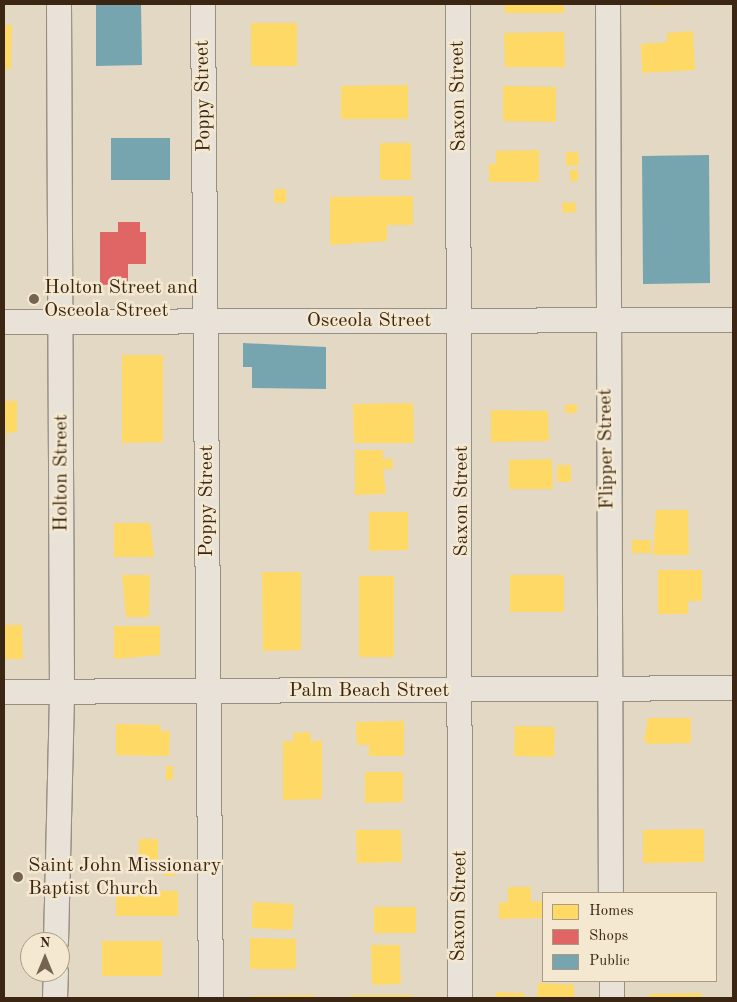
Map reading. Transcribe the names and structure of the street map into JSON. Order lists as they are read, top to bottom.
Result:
{
  "streets": {
    "street": [
      "Poppy Street",
      "Saxon Street",
      "Osceola Street",
      "Flipper Street",
      "Holton Street",
      "Palm Beach Street"
    ]
  },
  "crossings": [
    ["Poppy Street", "Osceola Street"],
    ["Poppy Street", "Palm Beach Street"],
    ["Saxon Street", "Osceola Street"],
    ["Saxon Street", "Palm Beach Street"],
    ["Osceola Street", "Flipper Street"],
    ["Osceola Street", "Holton Street"],
    ["Flipper Street", "Palm Beach Street"],
    ["Holton Street", "Palm Beach Street"]
  ],
  "places": ["Holton Street and Osceola Street", "Saint John Missionary Baptist Church"],
  "legend": ["Homes", "Shops", "Public"],
  "north": "top"
}
